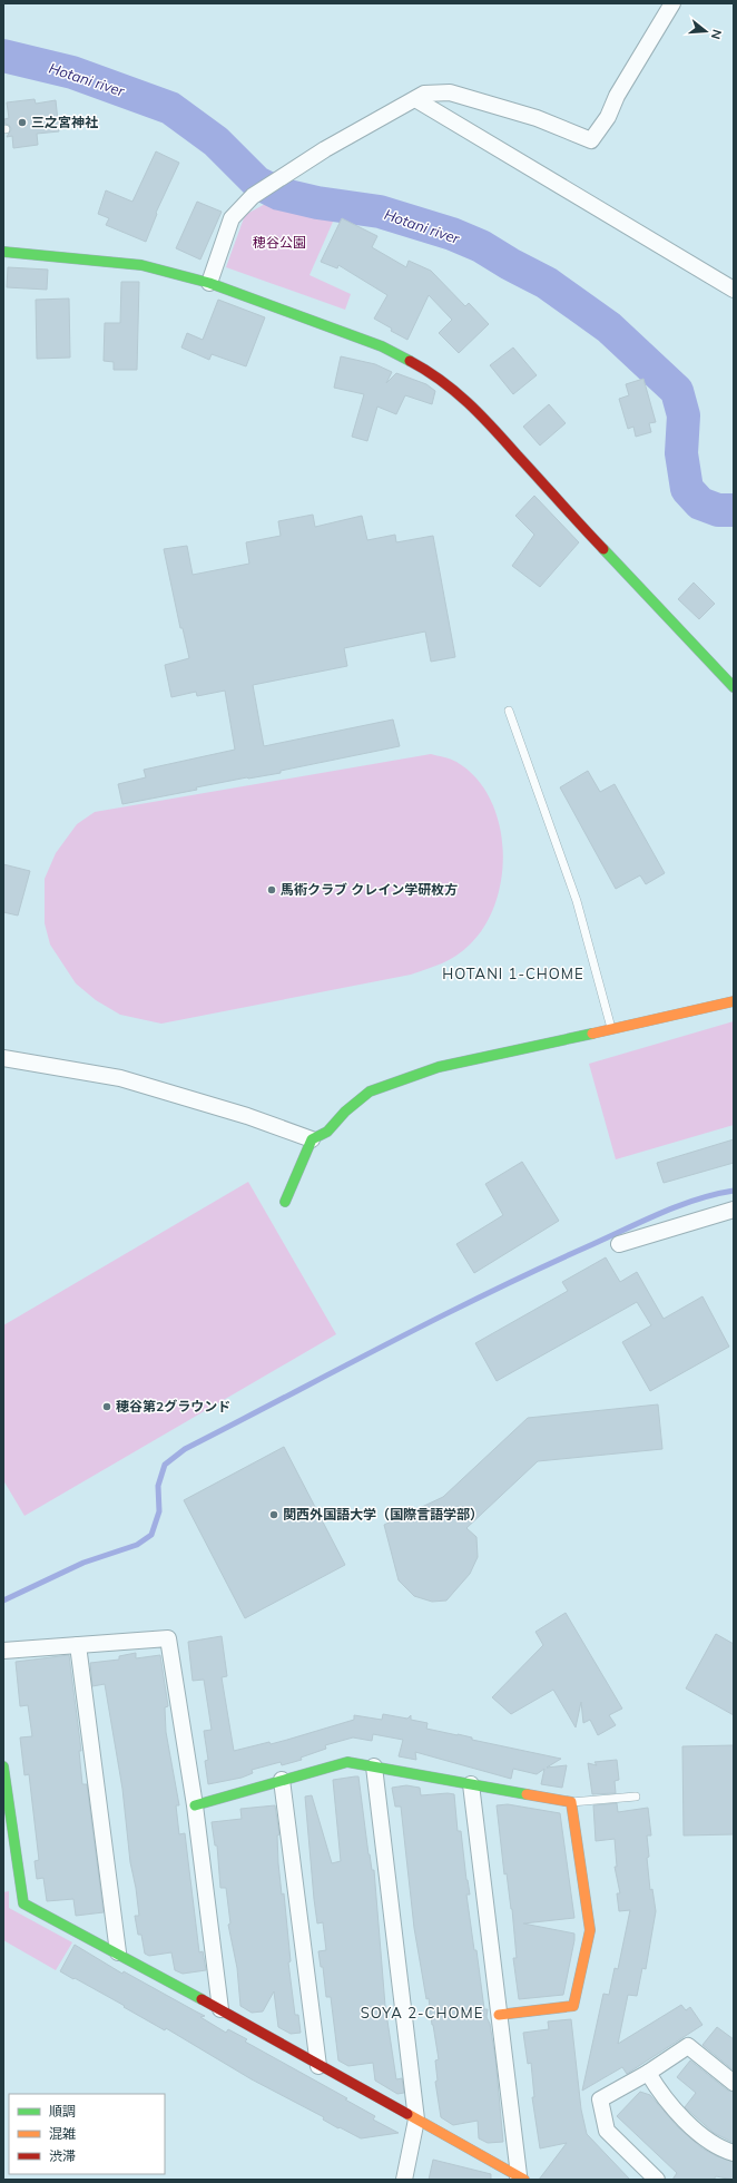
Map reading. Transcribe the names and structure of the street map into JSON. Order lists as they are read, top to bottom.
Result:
{
  "districts": ["HOTANI 1-CHOME", "SOYA 2-CHOME"],
  "water": ["Hotani river"],
  "parks": ["穂谷公園"],
  "places": [
    "三之宮神社",
    "馬術クラブ クレイン学研枚方",
    "穂谷第2グラウンド",
    "関西外国語大学（国際言語学部）"
  ],
  "legend": ["順調", "混雑", "渋滞"],
  "north": "right"
}
